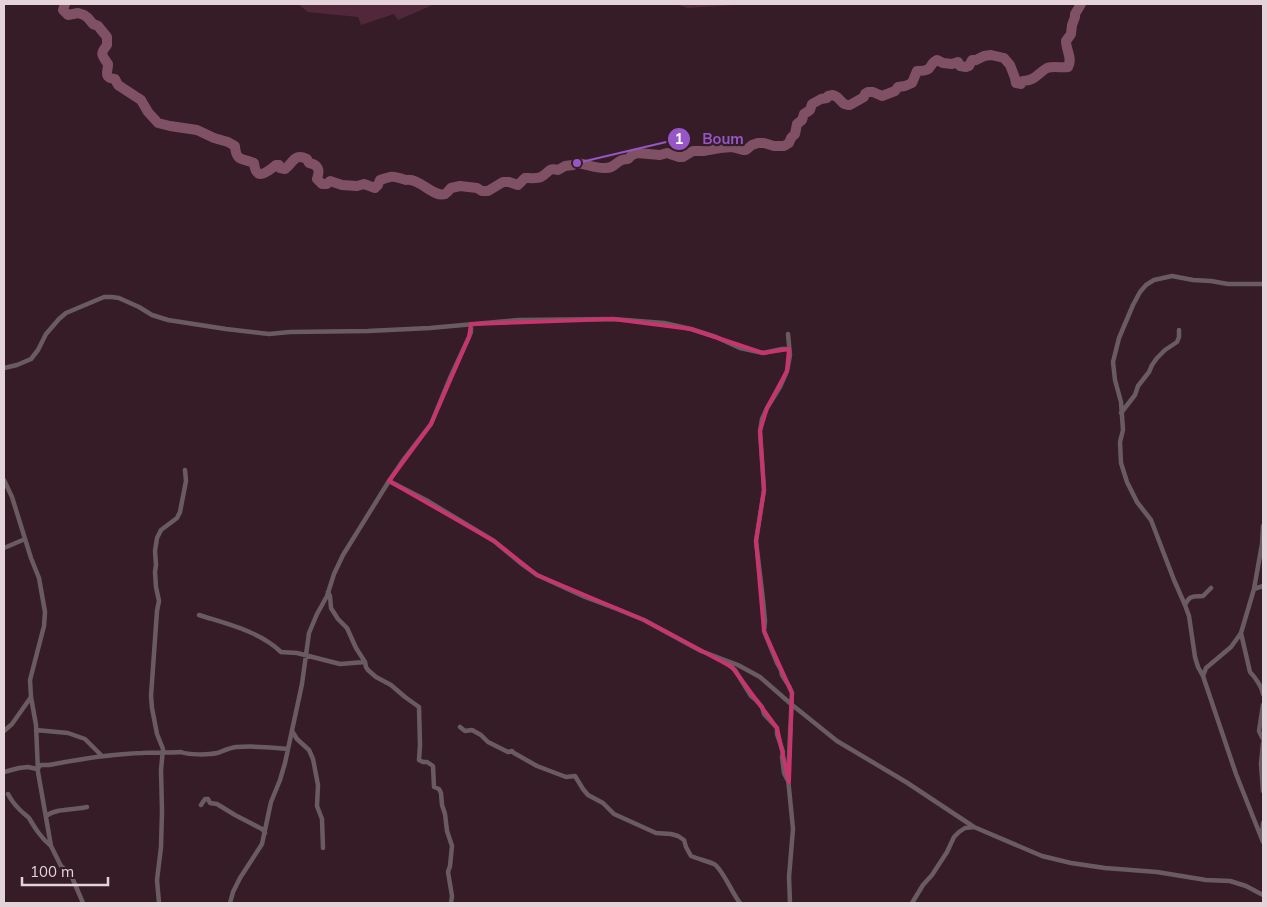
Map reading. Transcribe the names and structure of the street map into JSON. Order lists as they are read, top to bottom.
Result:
{
  "places": ["Boum"],
  "scale_bar": "100 m"
}
